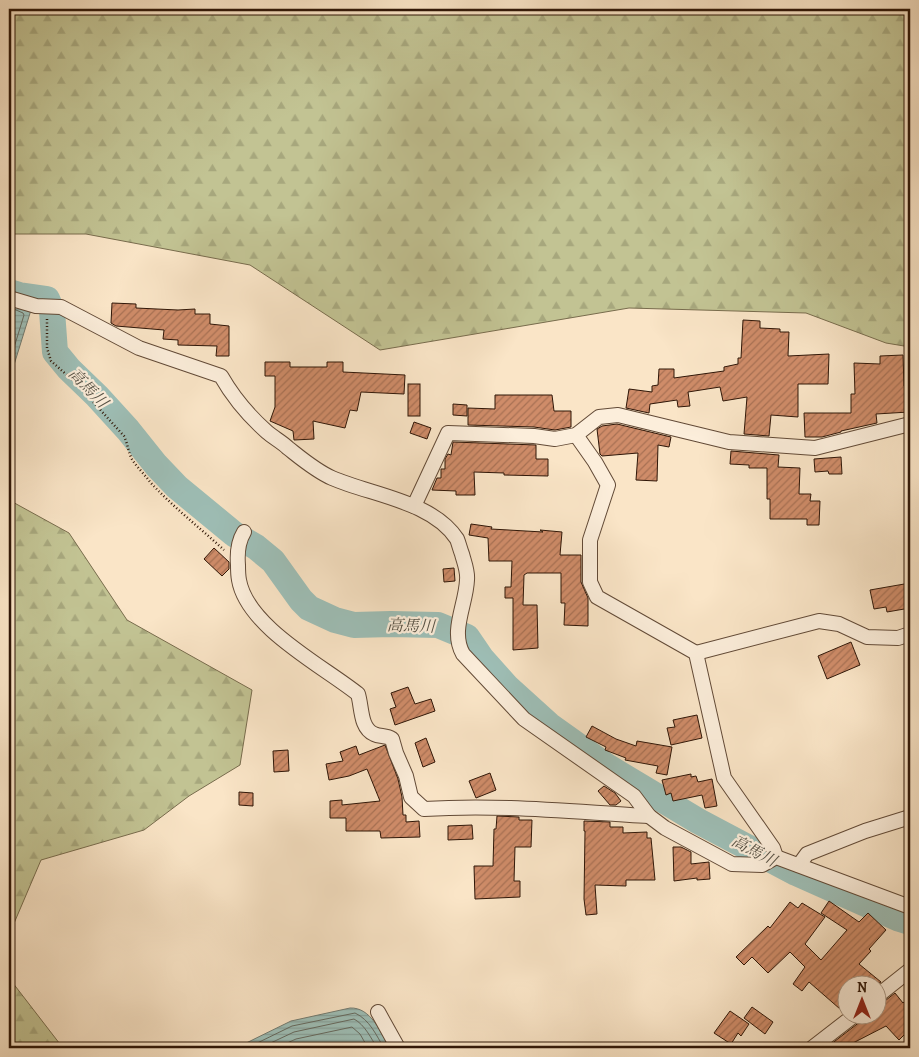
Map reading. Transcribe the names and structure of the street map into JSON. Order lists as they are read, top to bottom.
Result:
{
  "water": ["高馬川"],
  "north": "top"
}
